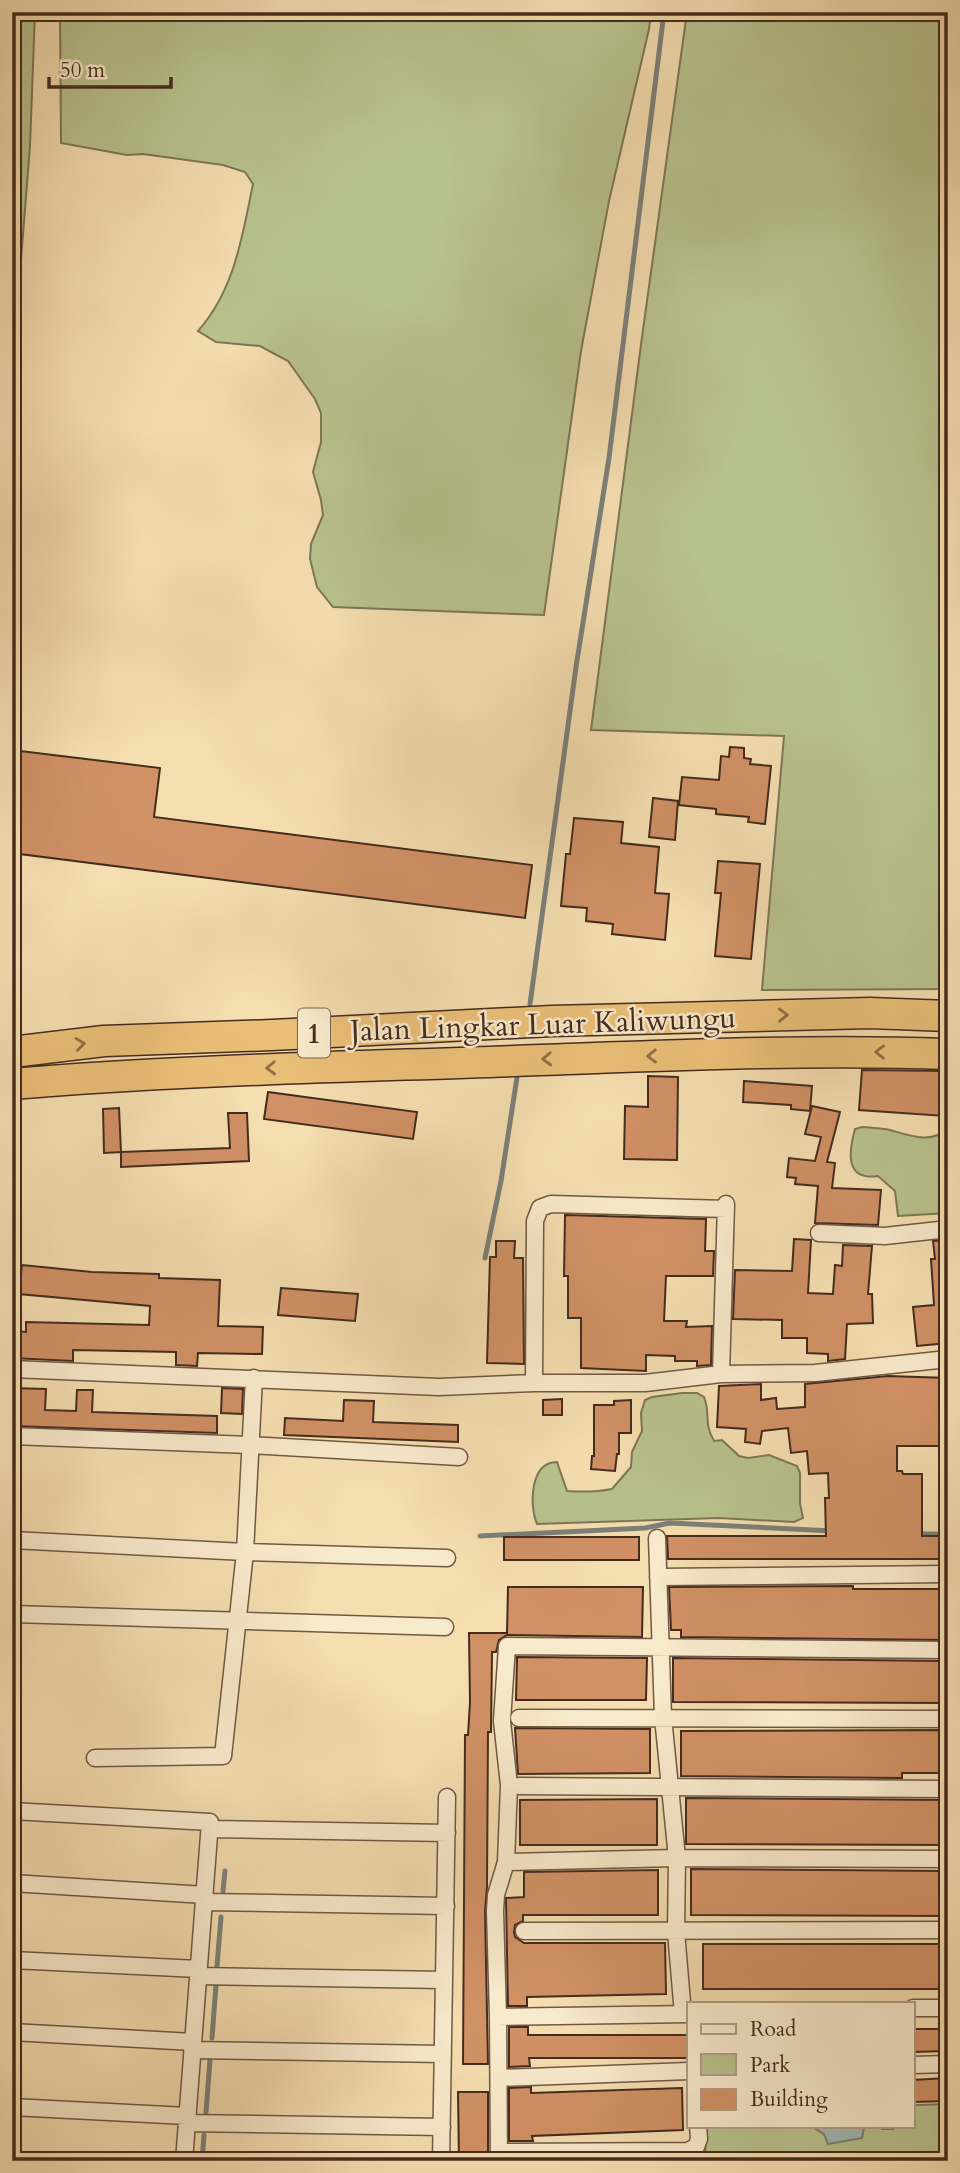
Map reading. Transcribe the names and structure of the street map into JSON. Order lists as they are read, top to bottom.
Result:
{
  "streets": {
    "highway": ["Jalan Lingkar Luar Kaliwungu", "1"]
  },
  "legend": ["Road", "Park", "Building"],
  "scale_bar": "50 m"
}
